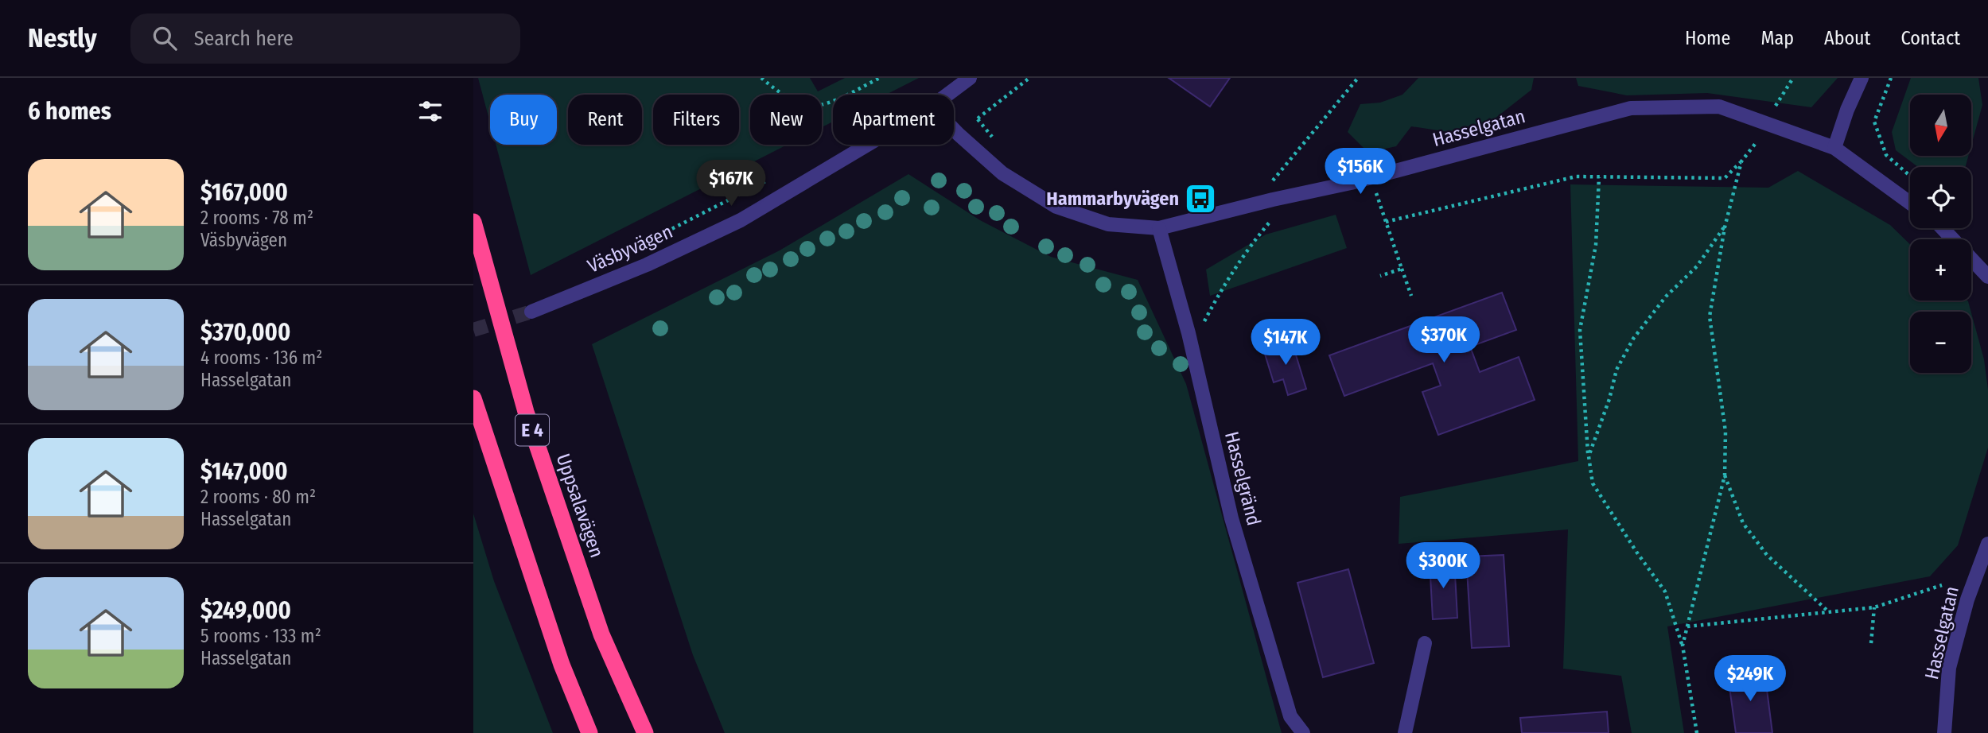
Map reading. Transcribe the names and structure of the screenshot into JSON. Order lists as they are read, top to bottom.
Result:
{
  "streets": {
    "highway": ["E 4", "Uppsalavägen"],
    "street": ["Hasselgatan", "Väsbyvägen", "Hasselgränd"]
  },
  "crossings": [
    ["Hasselgatan", "Hasselgränd"]
  ],
  "places": {
    "bus stop": ["Hammarbyvägen"]
  },
  "north": "bottom",
  "page": {
    "header": "Nestly",
    "search": "Search here",
    "nav": [
      "Home",
      "Map",
      "About",
      "Contact"
    ],
    "heading": "6 homes",
    "map_buttons": ["+", "−"],
    "chip": [
      "Buy",
      "Rent",
      "Filters",
      "New",
      "Apartment"
    ],
    "list": [
      {
        "name": "$167,000",
        "note": "2 rooms · 78 m² · Väsbyvägen"
      },
      {
        "name": "$370,000",
        "note": "4 rooms · 136 m² · Hasselgatan"
      },
      {
        "name": "$147,000",
        "note": "2 rooms · 80 m² · Hasselgatan"
      },
      {
        "name": "$249,000",
        "note": "5 rooms · 133 m² · Hasselgatan"
      }
    ],
    "price": [
      "$156K",
      "$167K",
      "$370K",
      "$147K",
      "$300K",
      "$249K"
    ]
  }
}
